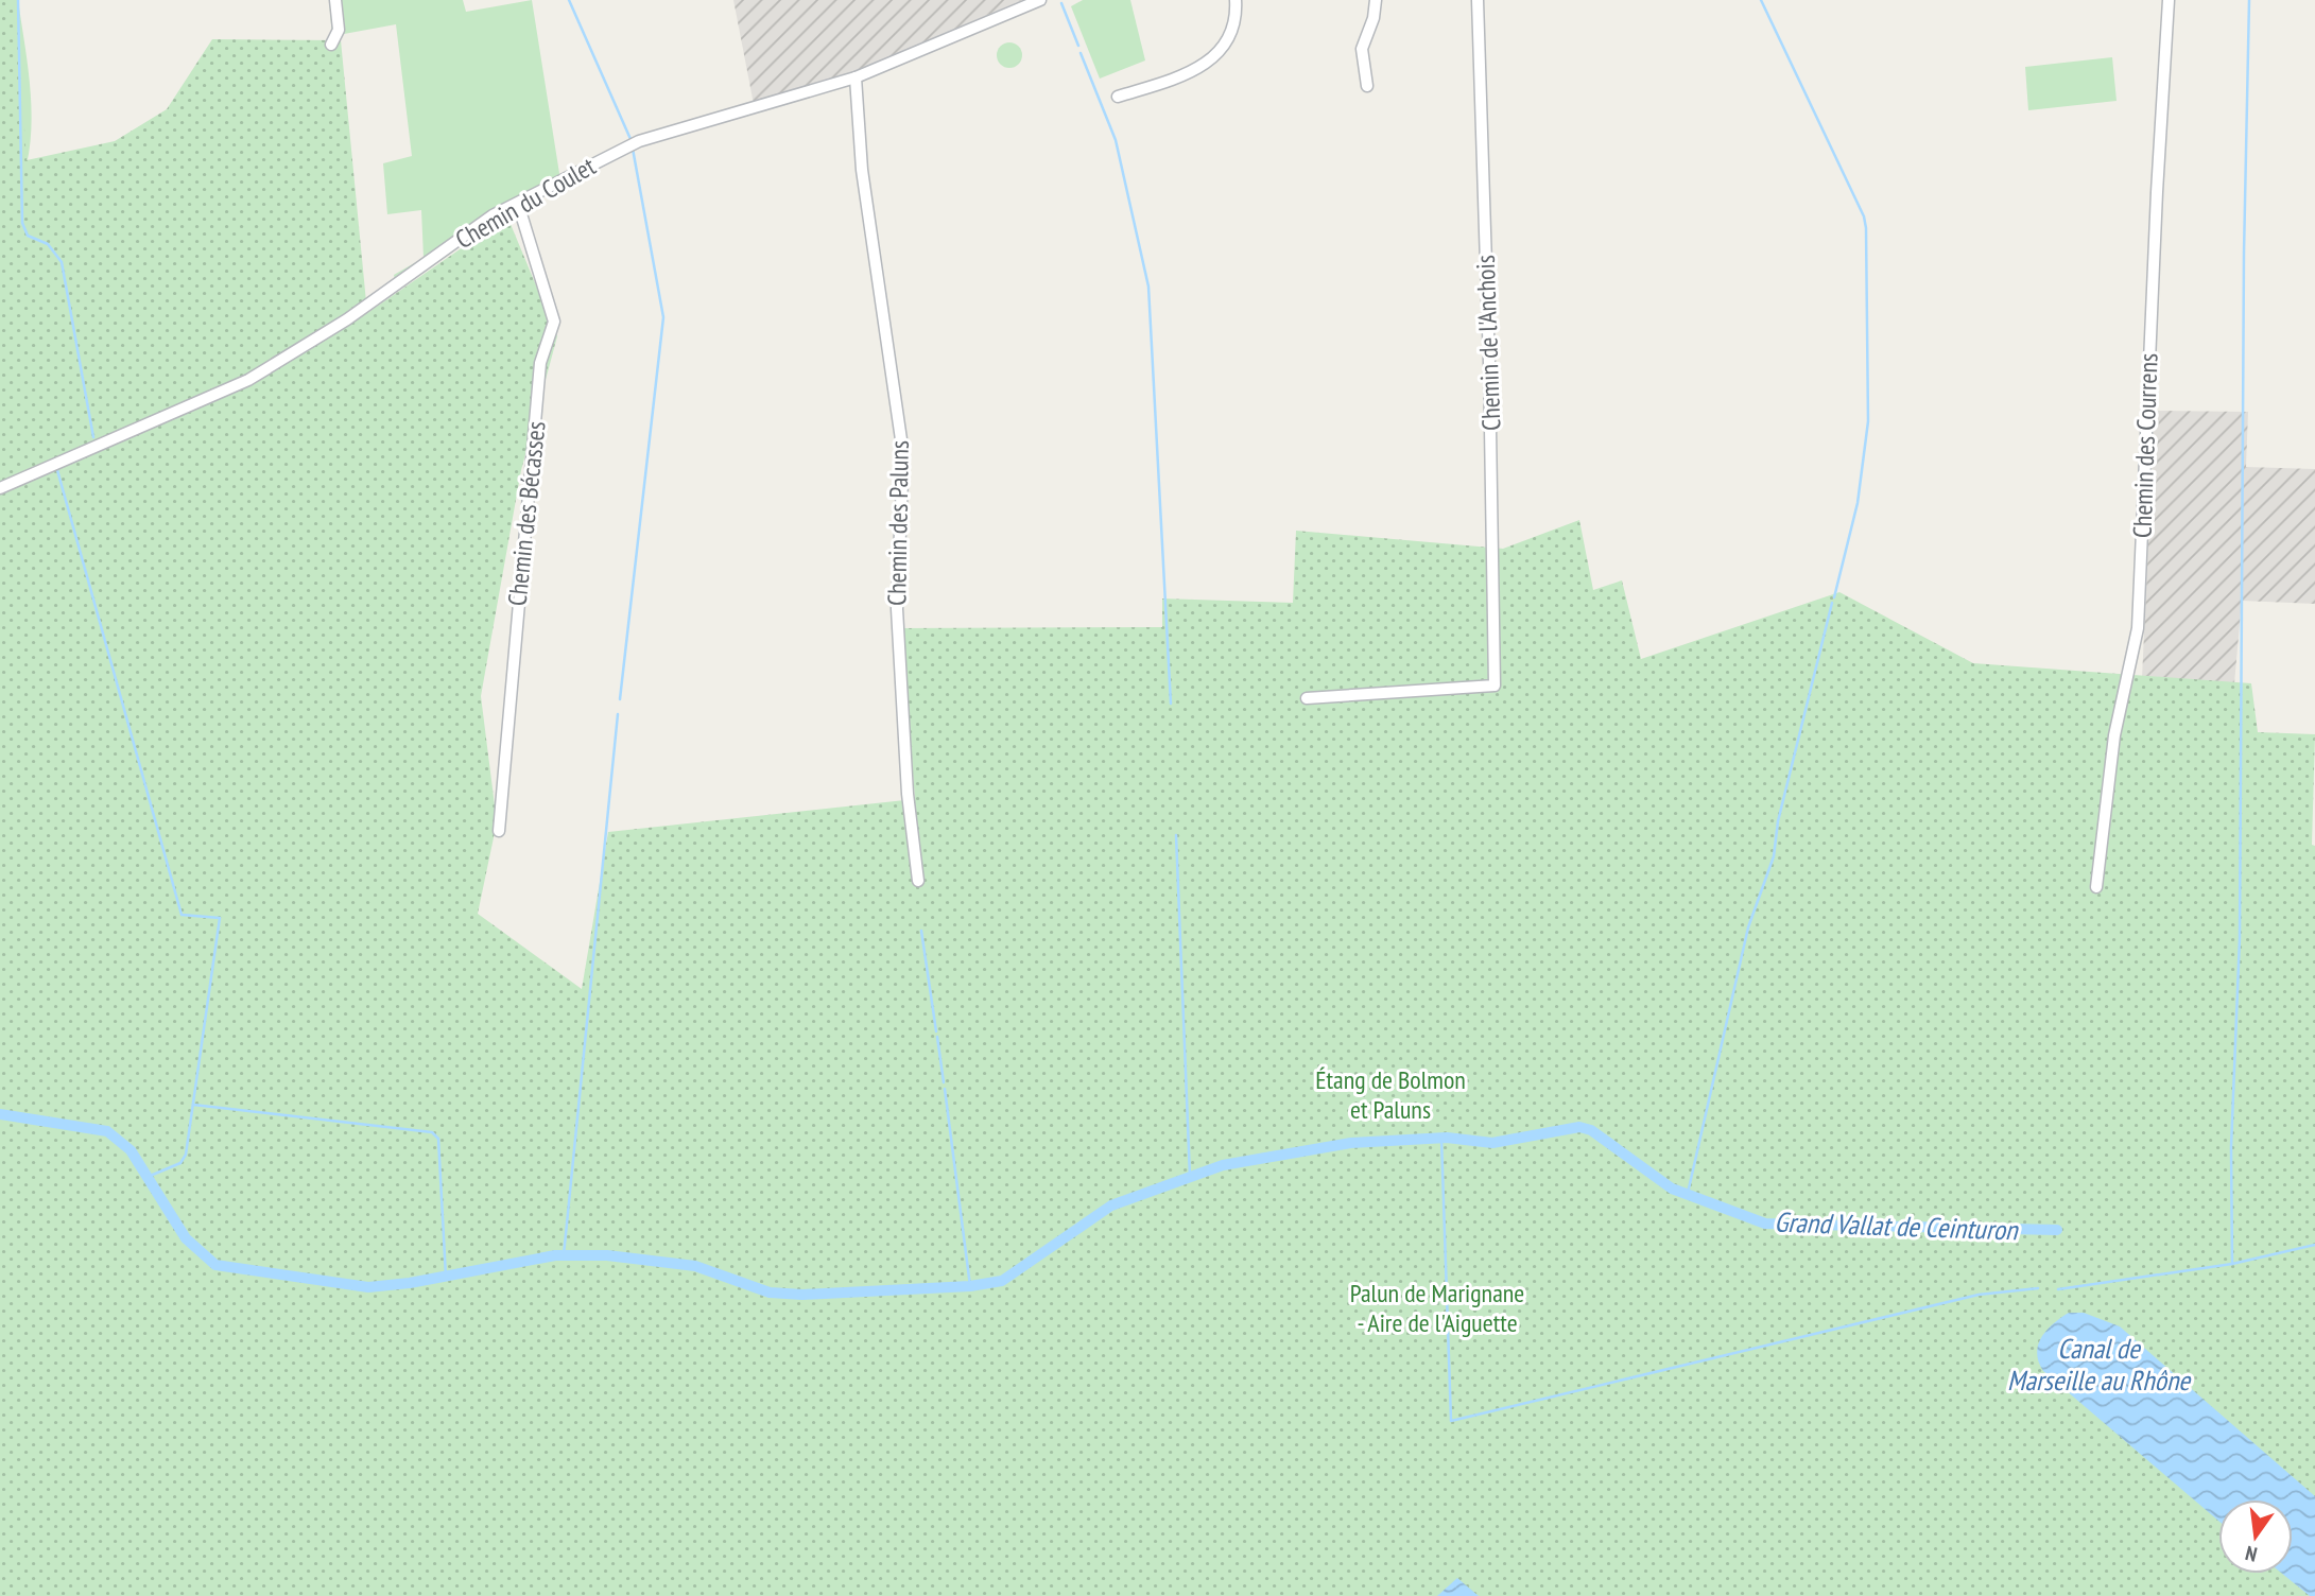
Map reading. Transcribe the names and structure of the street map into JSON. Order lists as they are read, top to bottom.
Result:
{
  "streets": {
    "street": [
      "Chemin du Coulet",
      "Chemin de l'Anchois",
      "Chemin des Courrens",
      "Chemin des Bécasses",
      "Chemin des Paluns"
    ]
  },
  "crossings": [
    ["Chemin du Coulet", "Chemin des Bécasses"],
    ["Chemin du Coulet", "Chemin des Paluns"]
  ],
  "water": ["Grand Vallat de Ceinturon", "Canal de Marseille au Rhône"],
  "parks": ["Étang de Bolmon et Paluns", "Palun de Marignane - Aire de l'Aiguette"],
  "north": "bottom"
}
